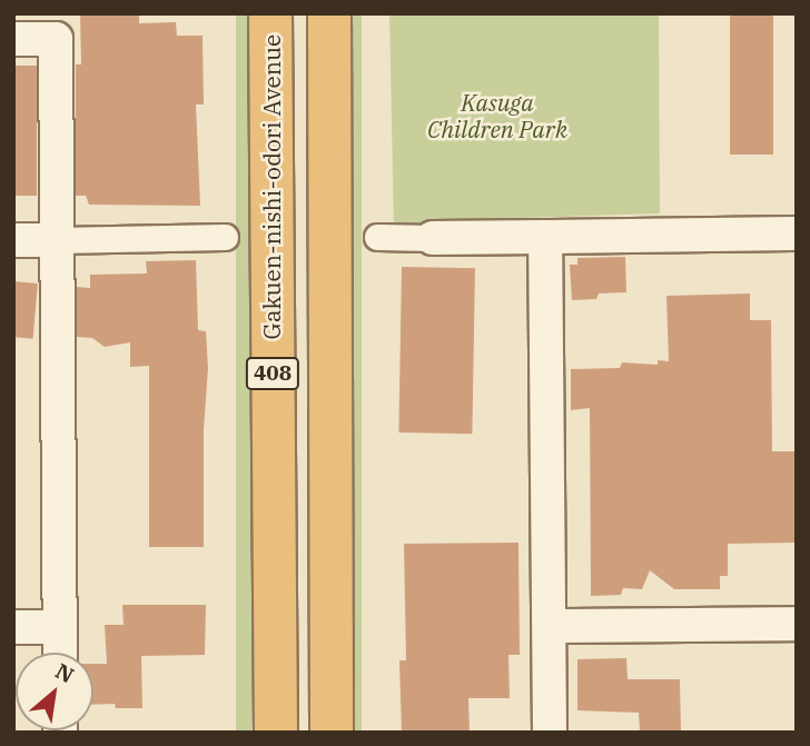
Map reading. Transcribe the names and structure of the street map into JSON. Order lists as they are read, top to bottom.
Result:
{
  "streets": {
    "highway": ["Gakuen-nishi-odori Avenue", "408"]
  },
  "parks": ["Kasuga Children Park"],
  "north": "top right"
}
